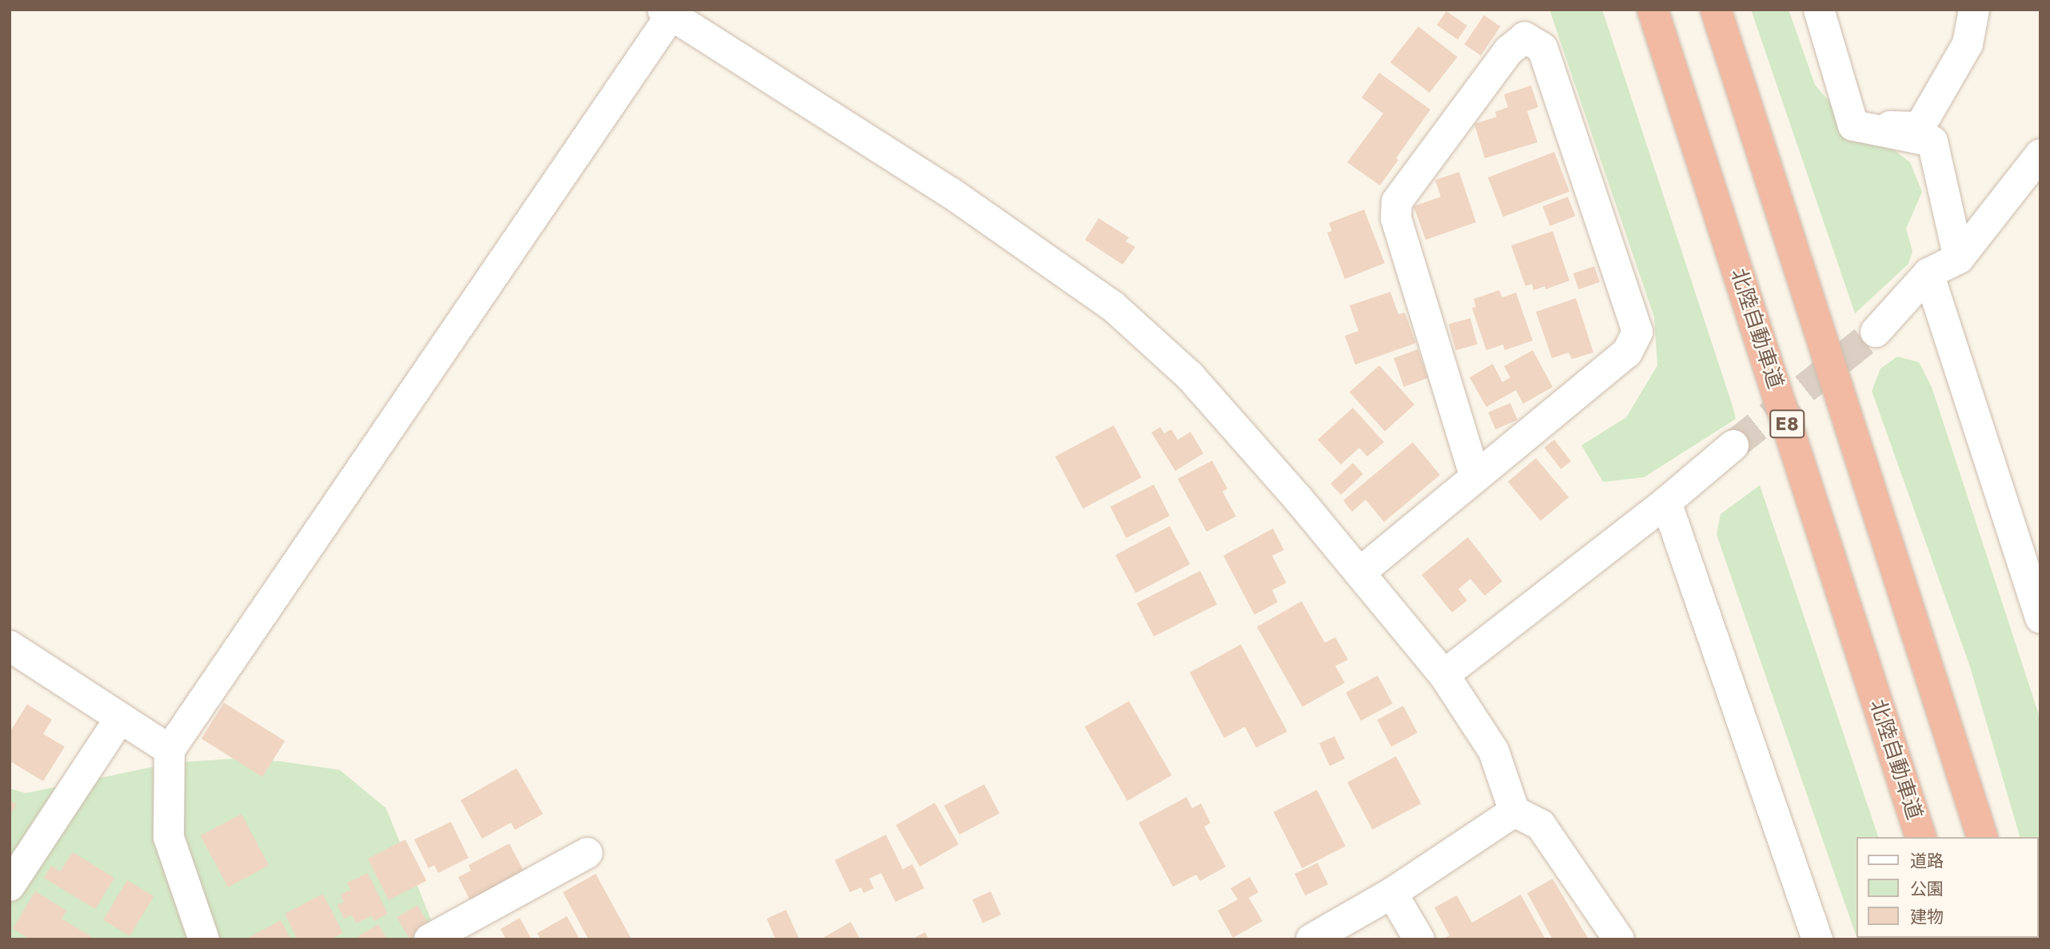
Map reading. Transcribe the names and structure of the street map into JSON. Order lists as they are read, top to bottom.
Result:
{
  "streets": {
    "highway": ["北陸自動車道", "E8"]
  },
  "legend": ["道路", "公園", "建物"]
}
